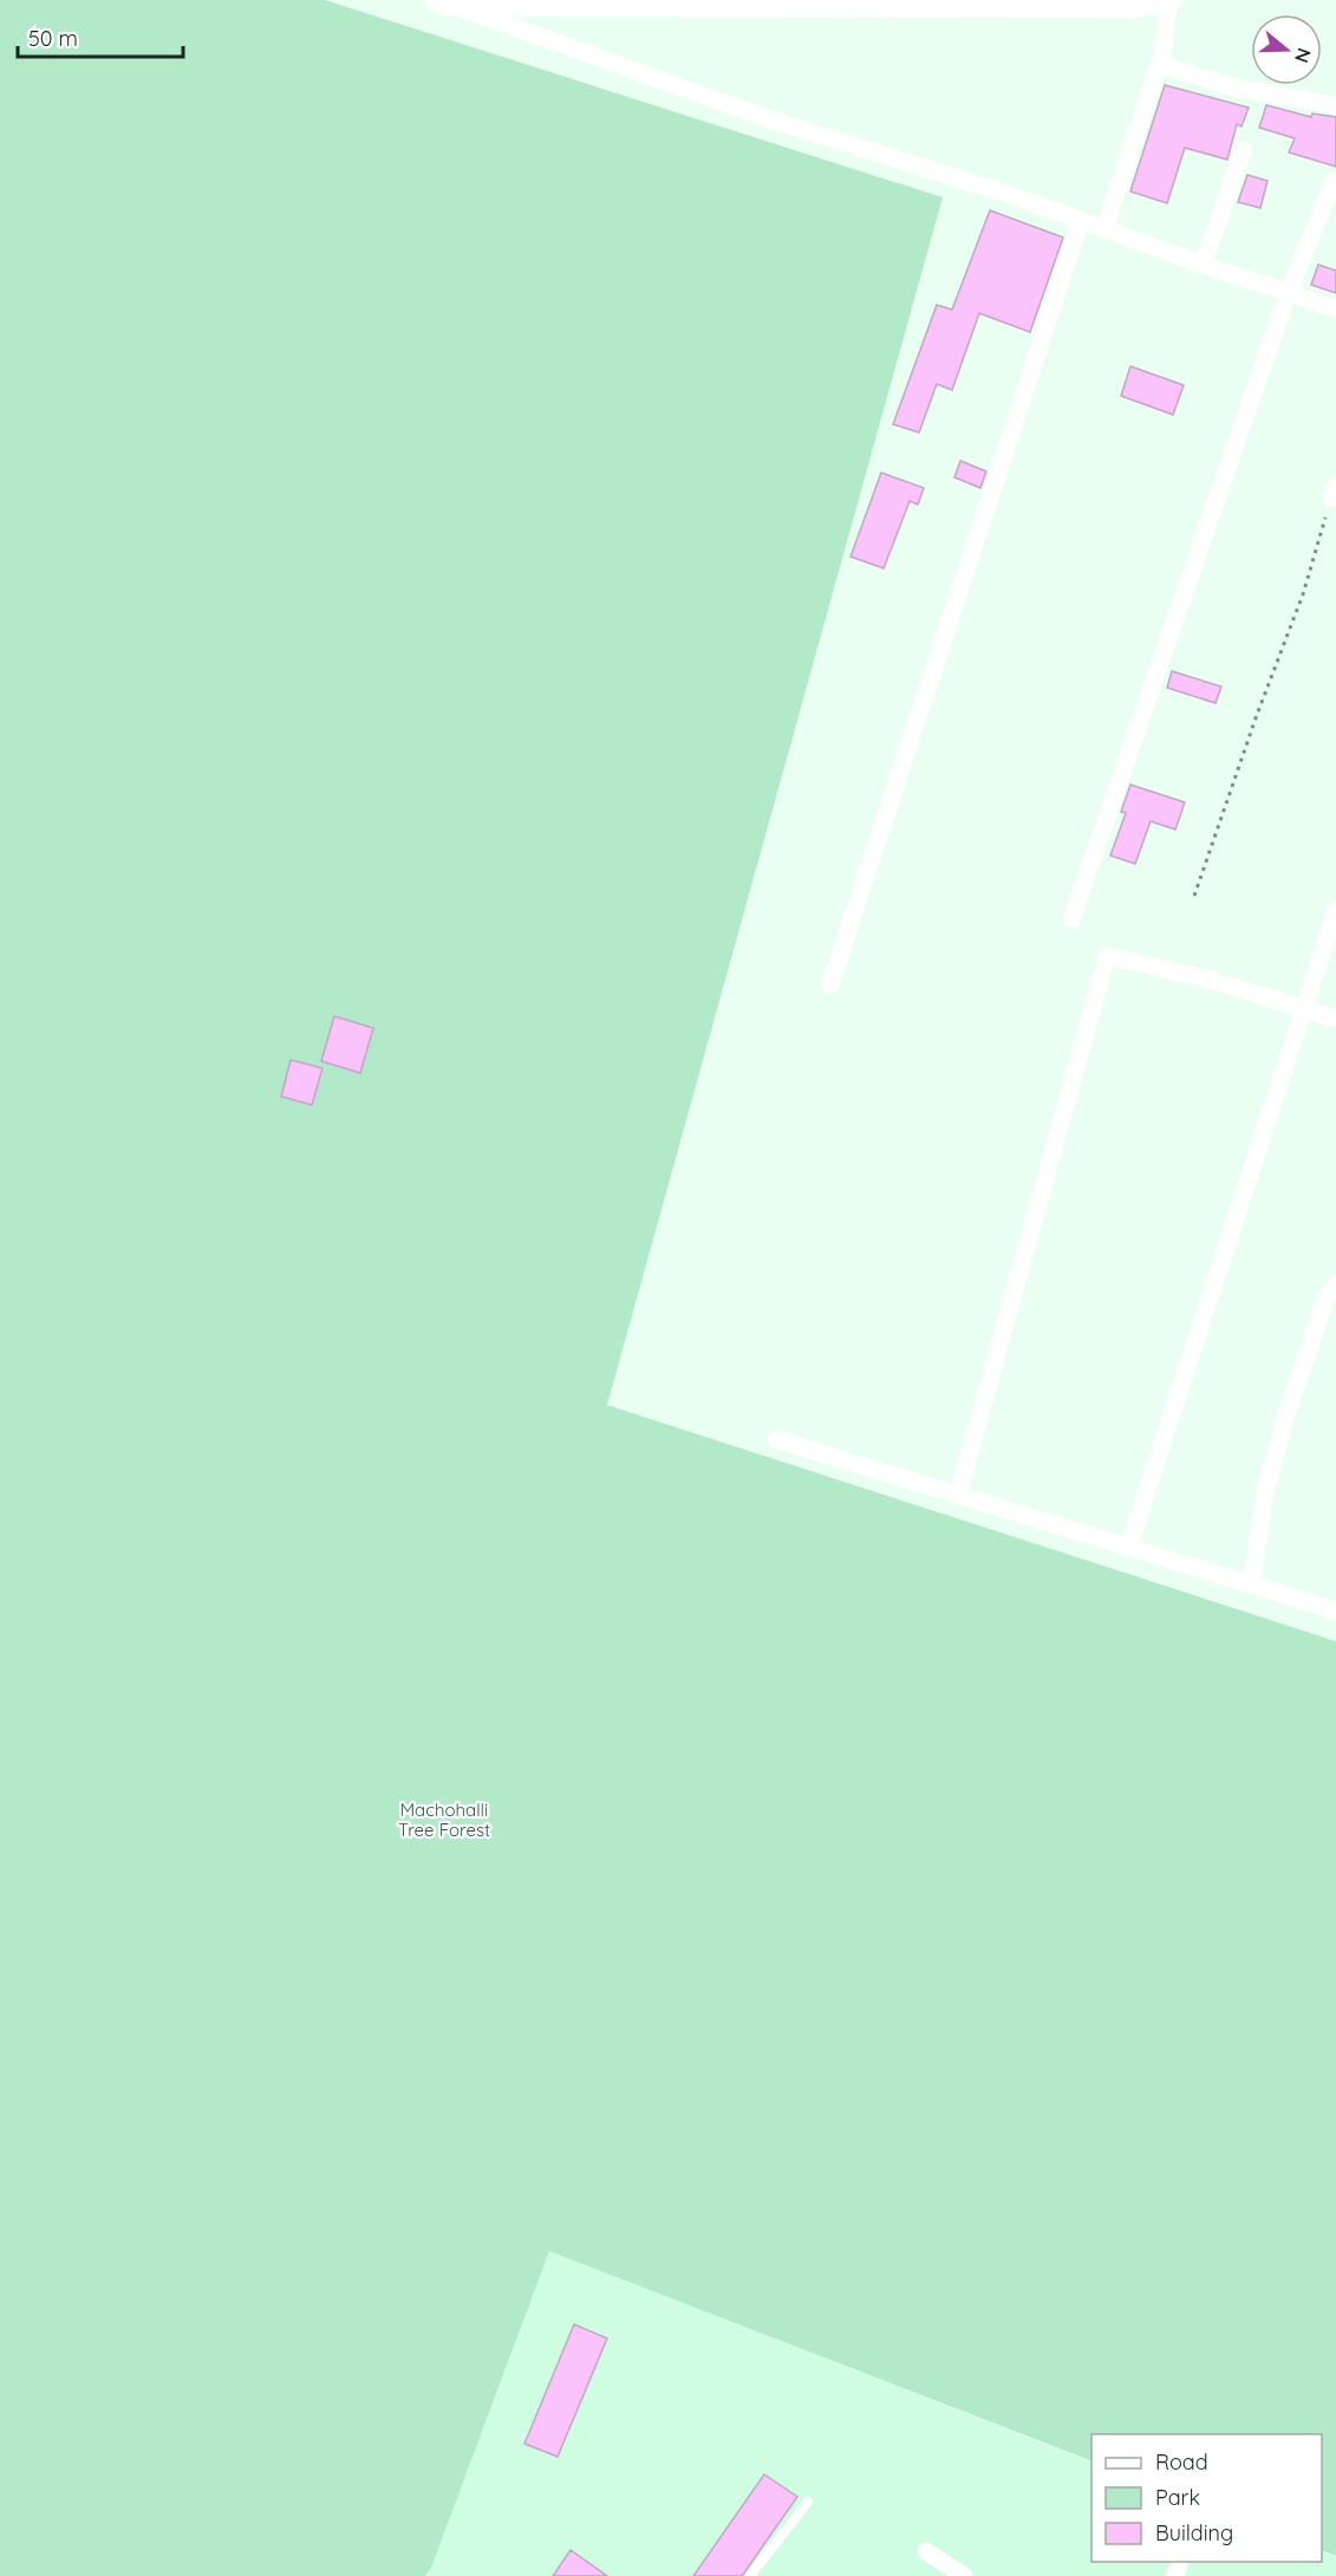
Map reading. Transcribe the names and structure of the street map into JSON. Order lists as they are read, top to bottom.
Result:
{
  "parks": ["Machohalli Tree Forest"],
  "legend": ["Road", "Park", "Building"],
  "scale_bar": "50 m",
  "north": "right"
}
